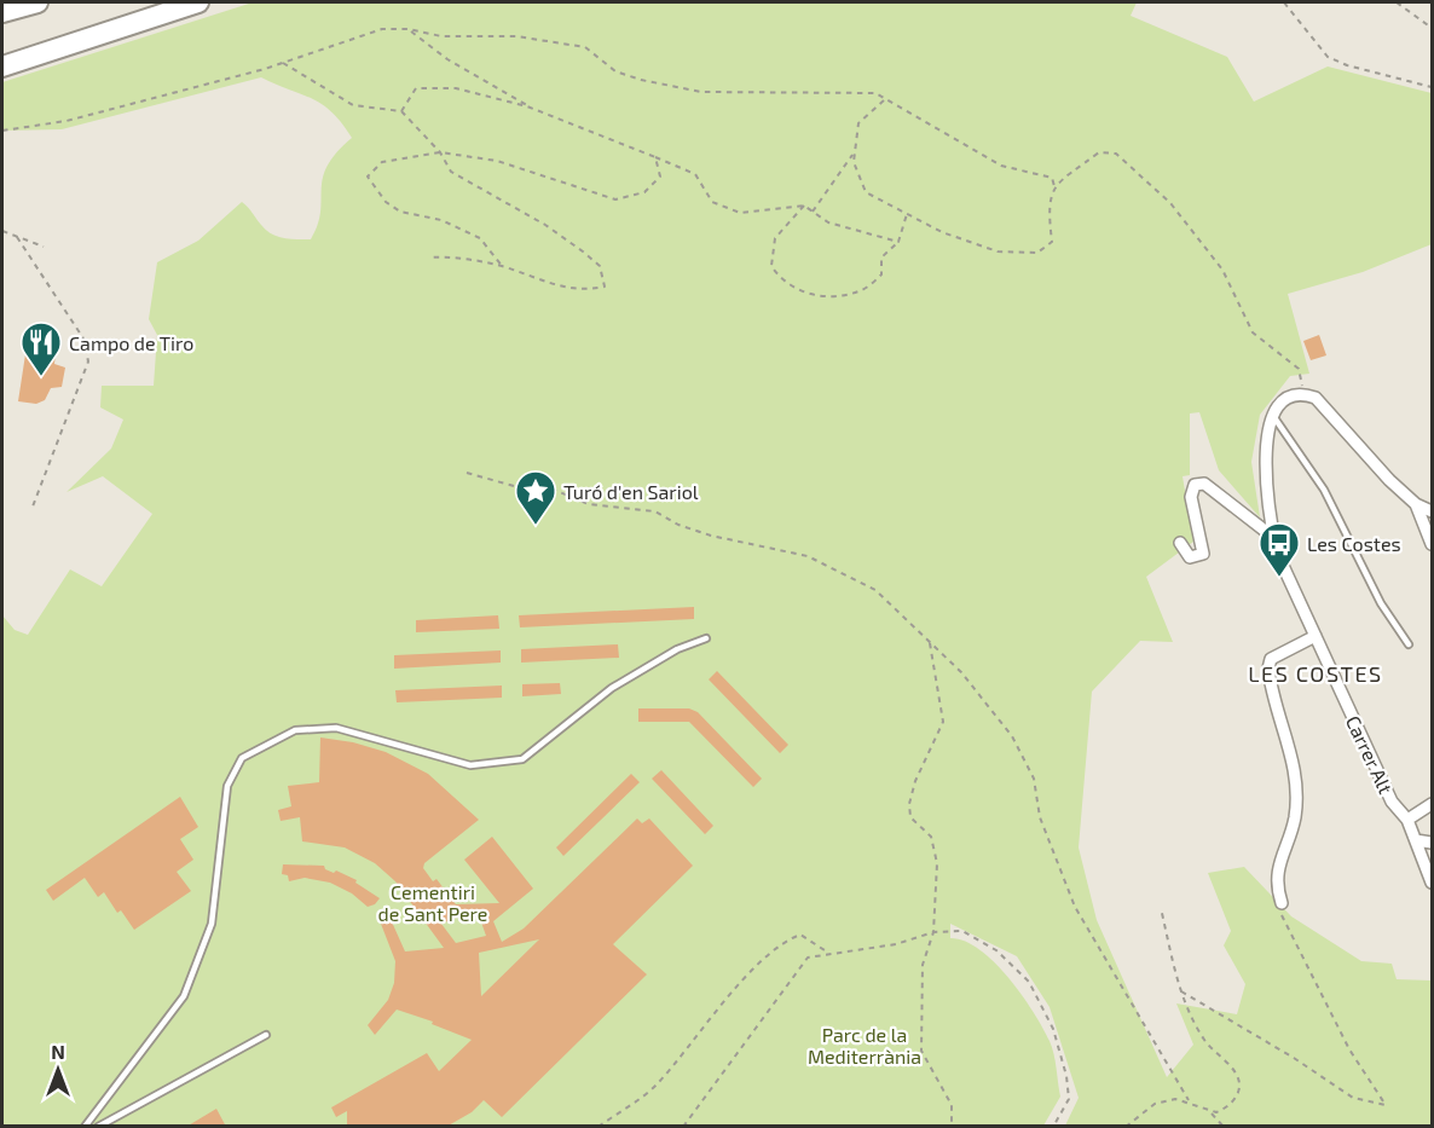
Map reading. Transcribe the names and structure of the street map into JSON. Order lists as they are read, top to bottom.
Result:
{
  "streets": {
    "street": ["Carrer Alt"]
  },
  "districts": ["LES COSTES"],
  "parks": ["Cementiri de Sant Pere", "Parc de la Mediterrània"],
  "places": {
    "restaurant": ["Campo de Tiro"],
    "place": ["Turó d'en Sariol"],
    "bus stop": ["Les Costes"]
  },
  "north": "top"
}
